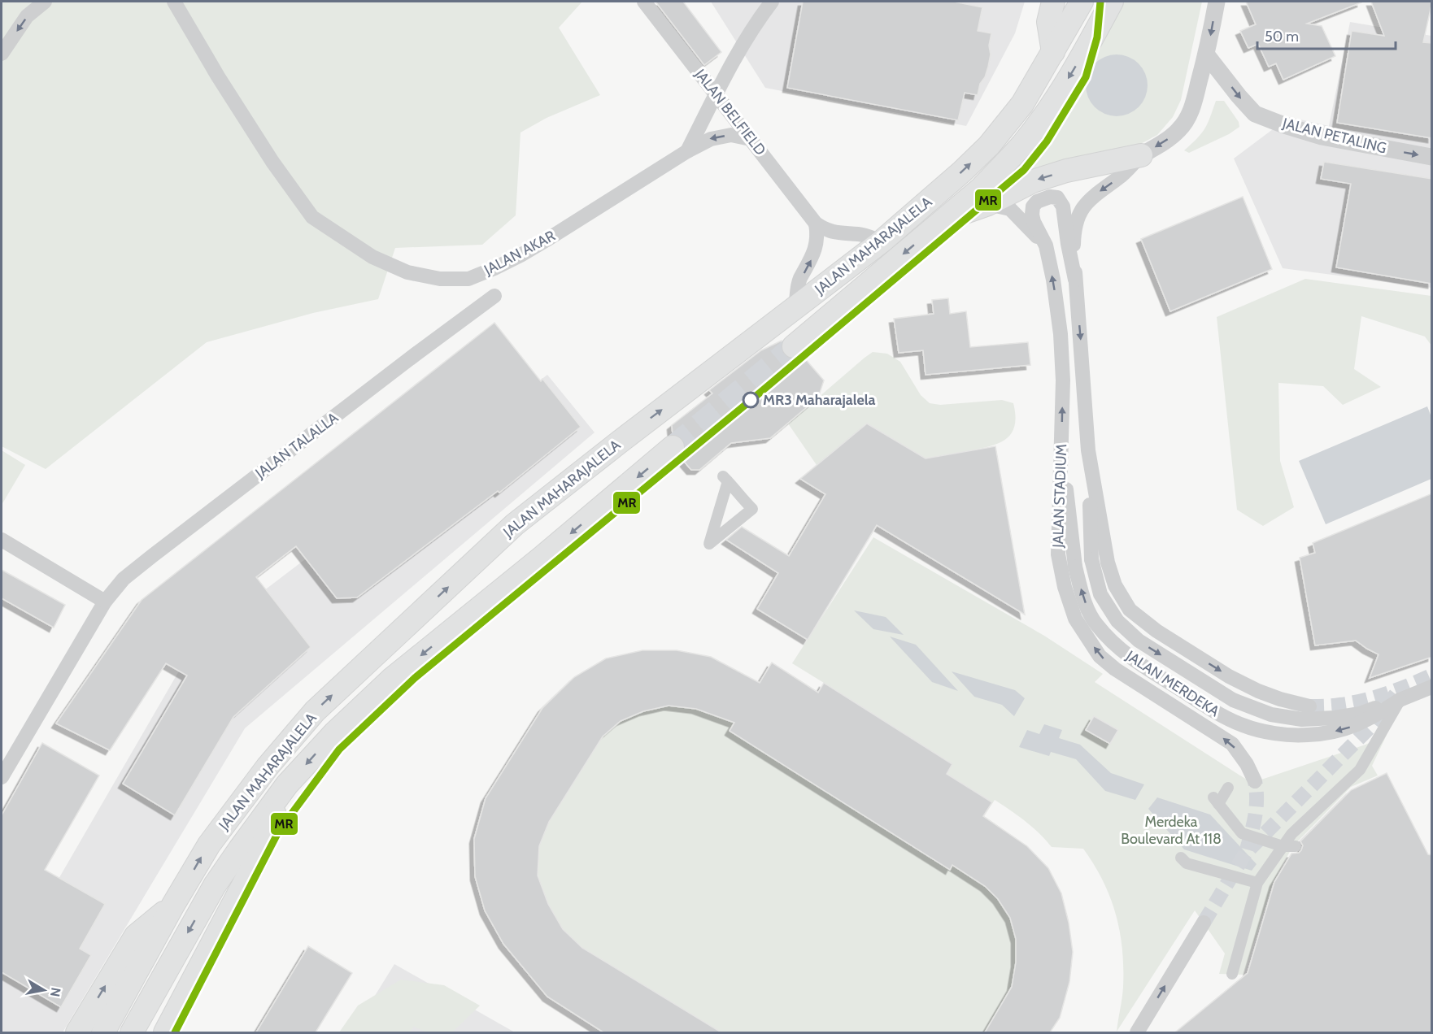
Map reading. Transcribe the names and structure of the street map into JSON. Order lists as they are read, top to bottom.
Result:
{
  "streets": {
    "highway": ["JALAN MAHARAJALELA"],
    "street": [
      "JALAN BELFIELD",
      "JALAN PETALING",
      "JALAN AKAR",
      "JALAN TALALLA",
      "JALAN STADIUM",
      "JALAN MERDEKA"
    ]
  },
  "crossings": [
    ["JALAN BELFIELD", "JALAN AKAR"],
    ["JALAN STADIUM", "JALAN MERDEKA"]
  ],
  "one_way": ["JALAN PETALING"],
  "parks": ["Merdeka Boulevard At 118"],
  "places": ["MR3 Maharajalela"],
  "lines": ["transit line MR"],
  "scale_bar": "50 m",
  "north": "right"
}
